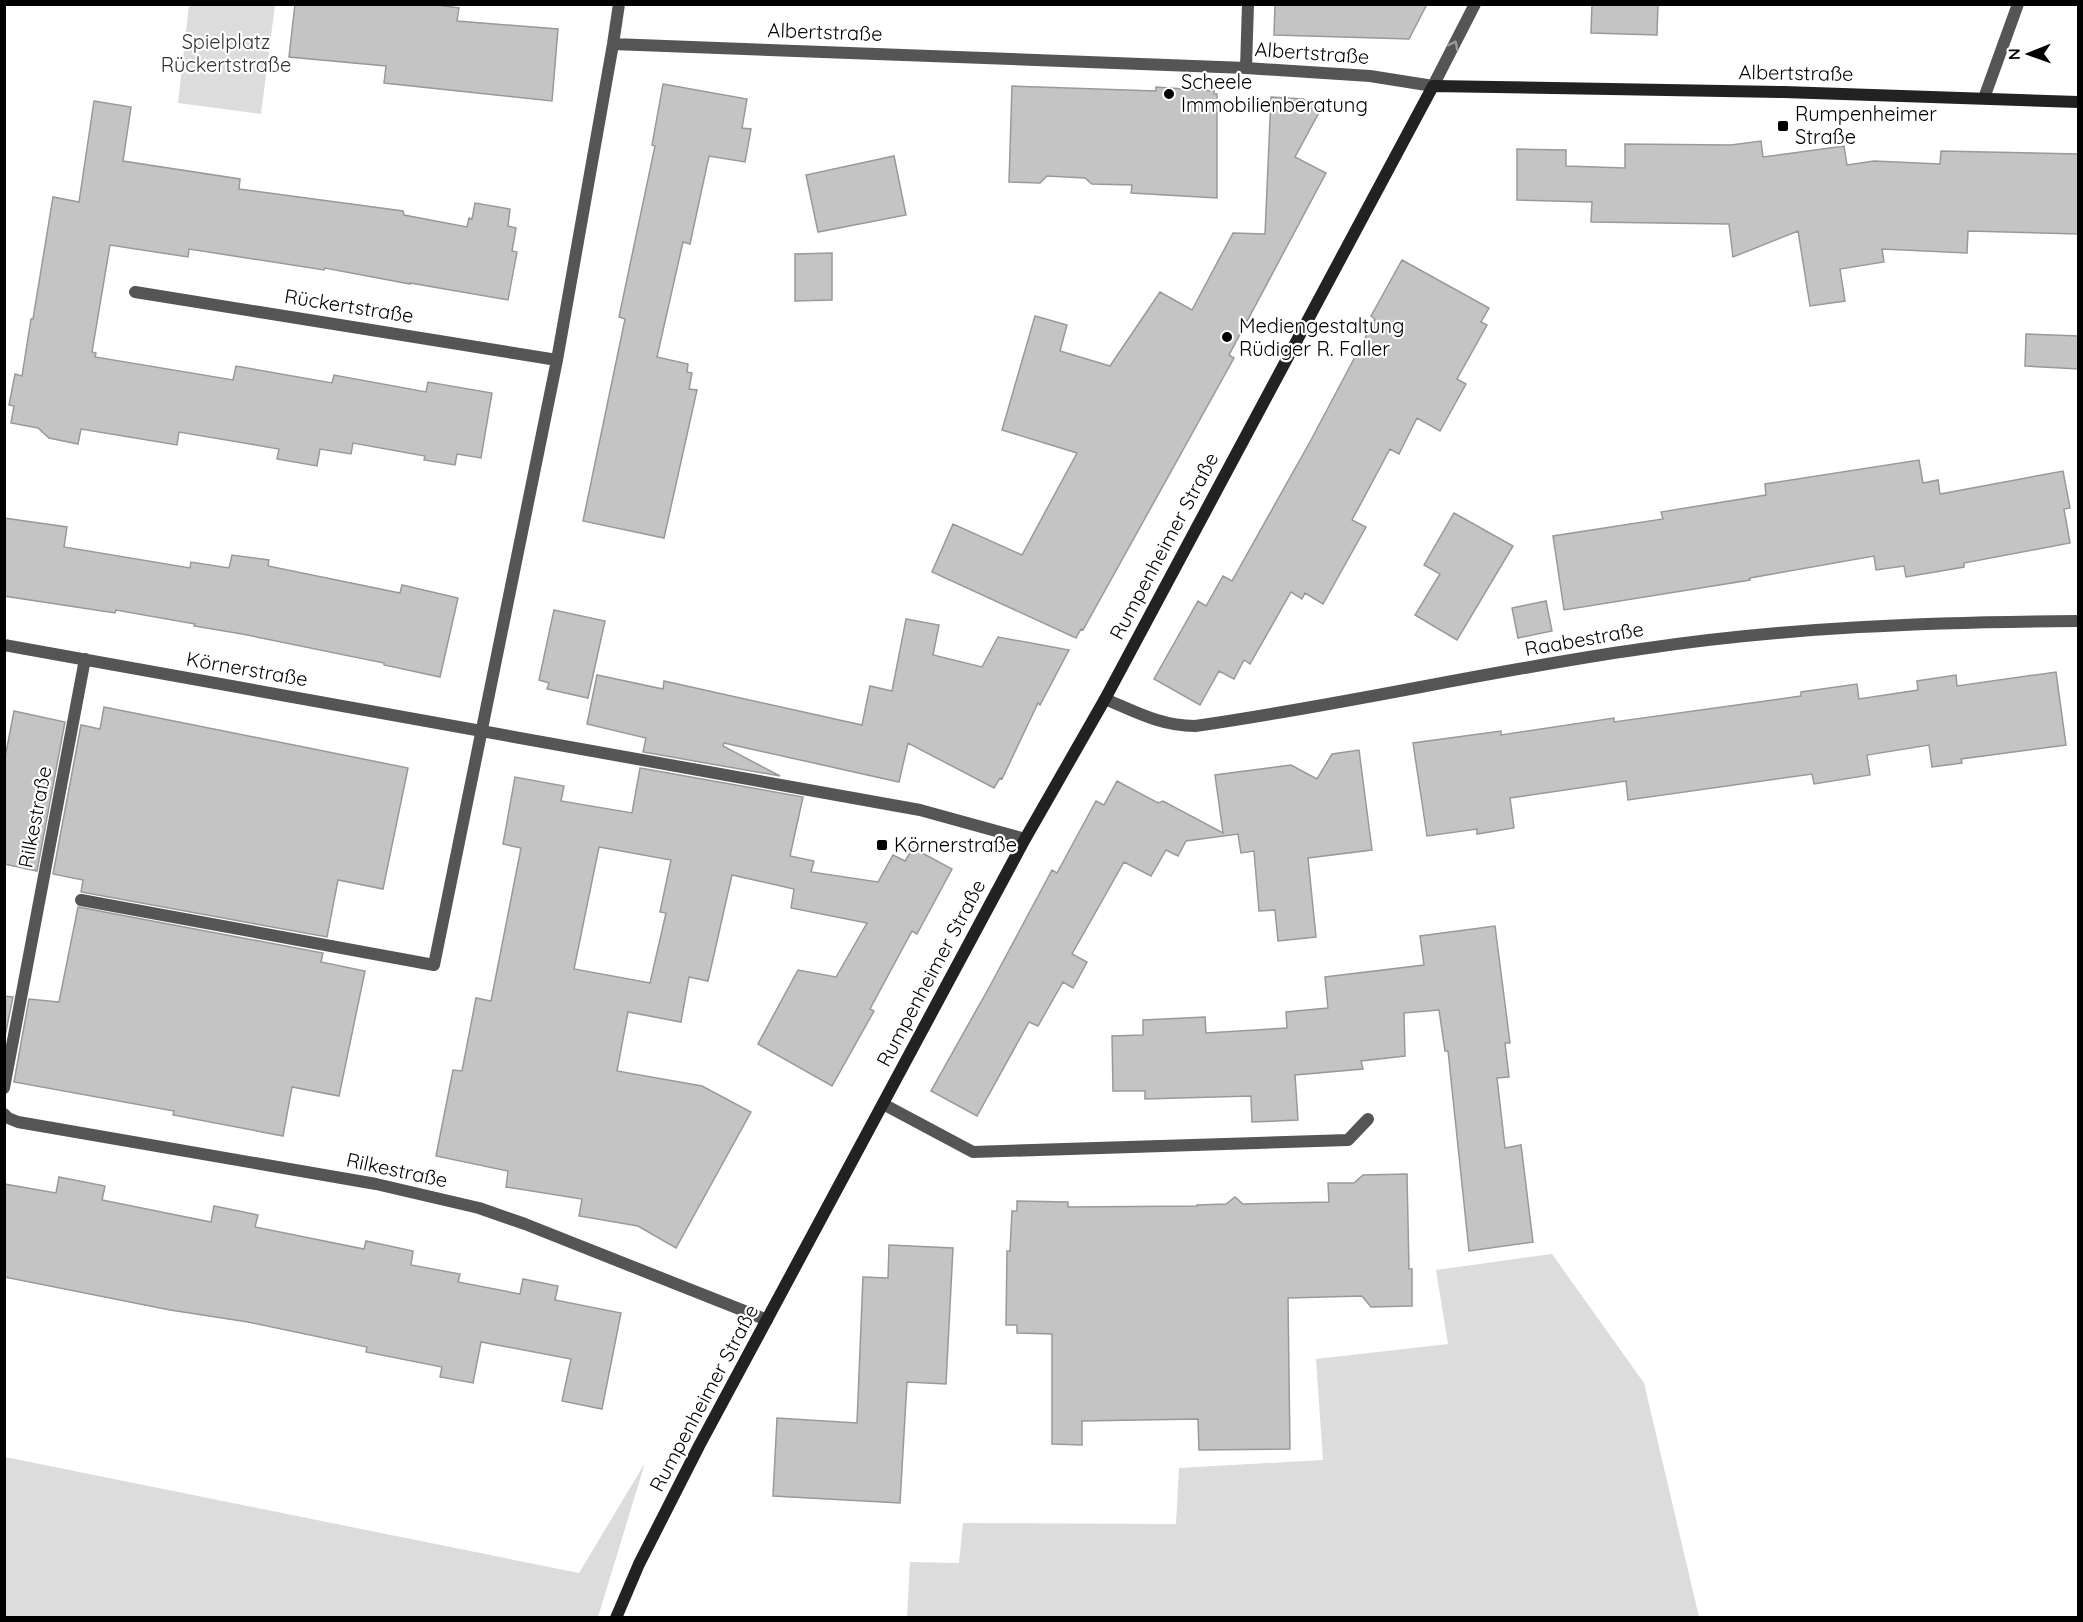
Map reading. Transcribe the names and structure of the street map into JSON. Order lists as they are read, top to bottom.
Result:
{
  "streets": {
    "street": [
      "Albertstraße",
      "Rückertstraße",
      "Rumpenheimer Straße",
      "Raabestraße",
      "Körnerstraße",
      "Rilkestraße"
    ]
  },
  "crossings": [
    ["Albertstraße", "Rumpenheimer Straße"],
    ["Rumpenheimer Straße", "Raabestraße"],
    ["Rumpenheimer Straße", "Körnerstraße"],
    ["Rumpenheimer Straße", "Rilkestraße"],
    ["Körnerstraße", "Rilkestraße"]
  ],
  "parks": ["Spielplatz Rückertstraße"],
  "places": {
    "other": ["Scheele Immobilienberatung", "Mediengestaltung Rüdiger R. Faller"],
    "transit": ["Rumpenheimer Straße", "Körnerstraße"]
  },
  "north": "left"
}
